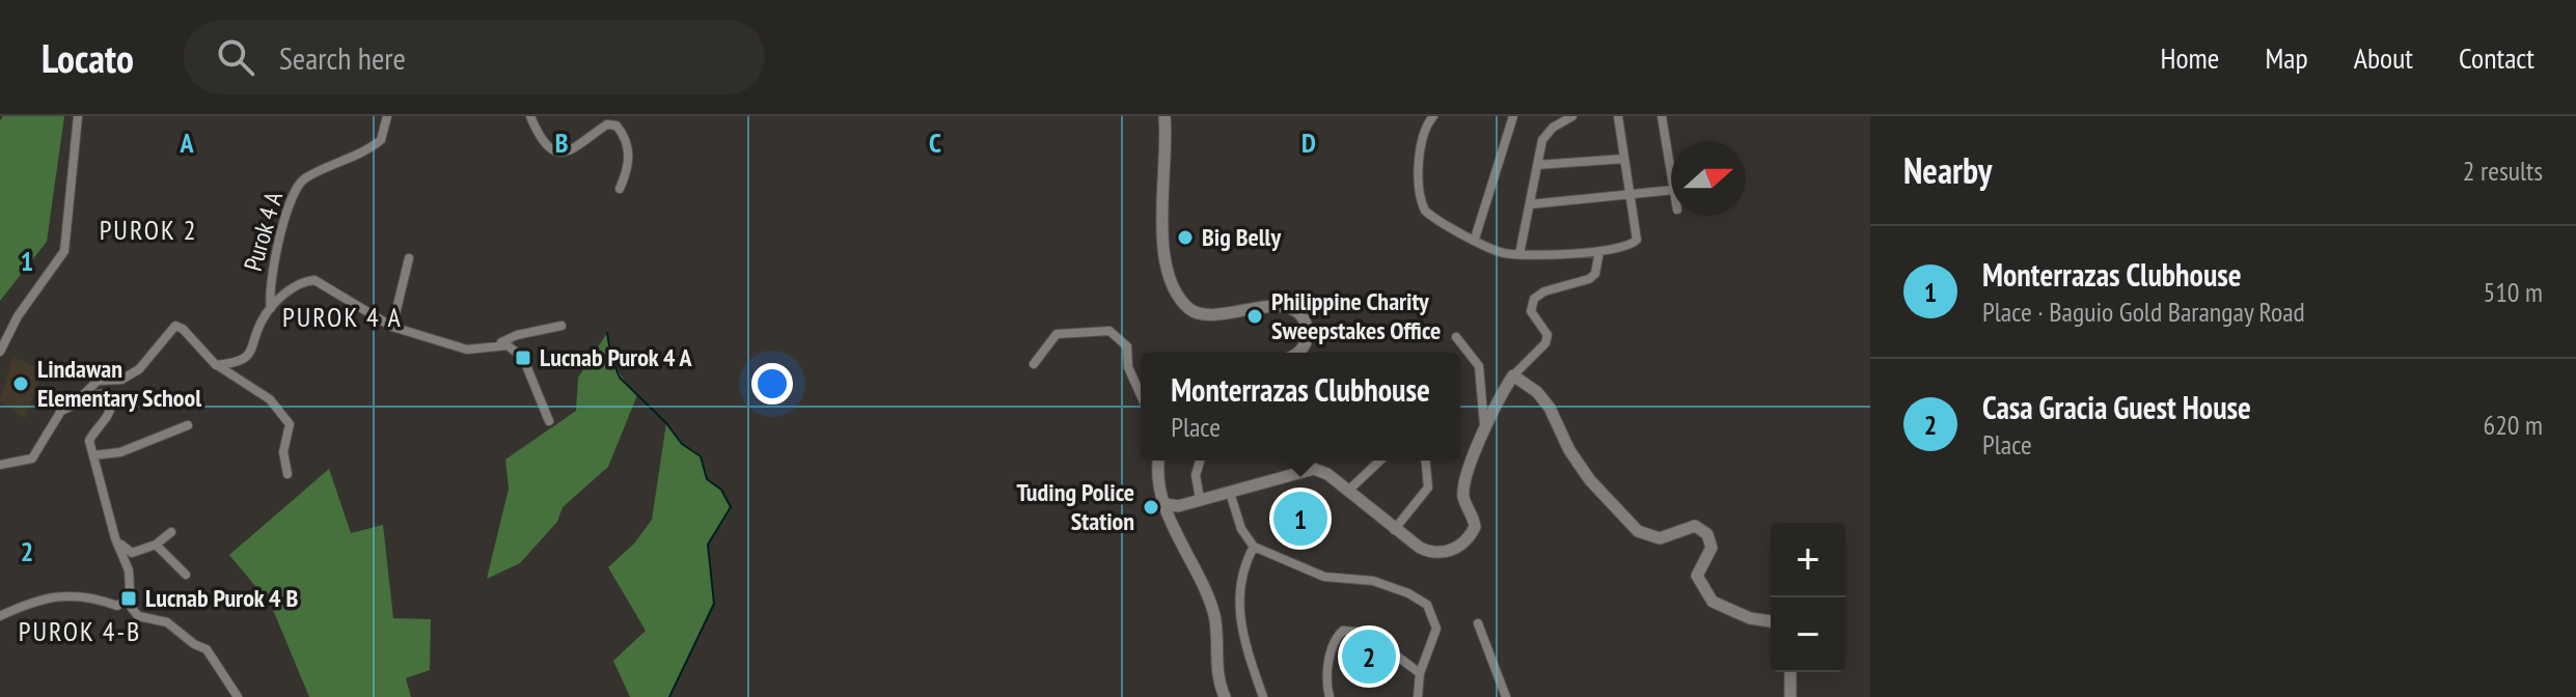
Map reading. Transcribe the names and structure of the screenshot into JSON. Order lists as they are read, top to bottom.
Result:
{
  "streets": {
    "street": ["Purok 4 A"]
  },
  "districts": ["PUROK 2", "PUROK 4 A", "PUROK 4-B"],
  "places": {
    "other": [
      "Big Belly",
      "Philippine Charity Sweepstakes Office",
      "Lindawan Elementary School",
      "Tuding Police Station"
    ],
    "transit": ["Lucnab Purok 4 A", "Lucnab Purok 4 B"]
  },
  "north": "right",
  "page": {
    "header": "Locato",
    "search": "Search here",
    "nav": [
      "Home",
      "Map",
      "About",
      "Contact"
    ],
    "heading": ["Nearby", "2 results"],
    "list": [
      {
        "mark": "1",
        "name": "Monterrazas Clubhouse",
        "note": "Place · Baguio Gold Barangay Road",
        "value": "510 m"
      },
      {
        "mark": "2",
        "name": "Casa Gracia Guest House",
        "note": "Place",
        "value": "620 m"
      }
    ],
    "popup": ["Monterrazas Clubhouse", "Place"],
    "pins": ["1", "2"],
    "map_buttons": ["+", "−"]
  },
  "grid": {
    "columns": [
      "A",
      "B",
      "C",
      "D"
    ],
    "rows": ["1", "2"]
  }
}
